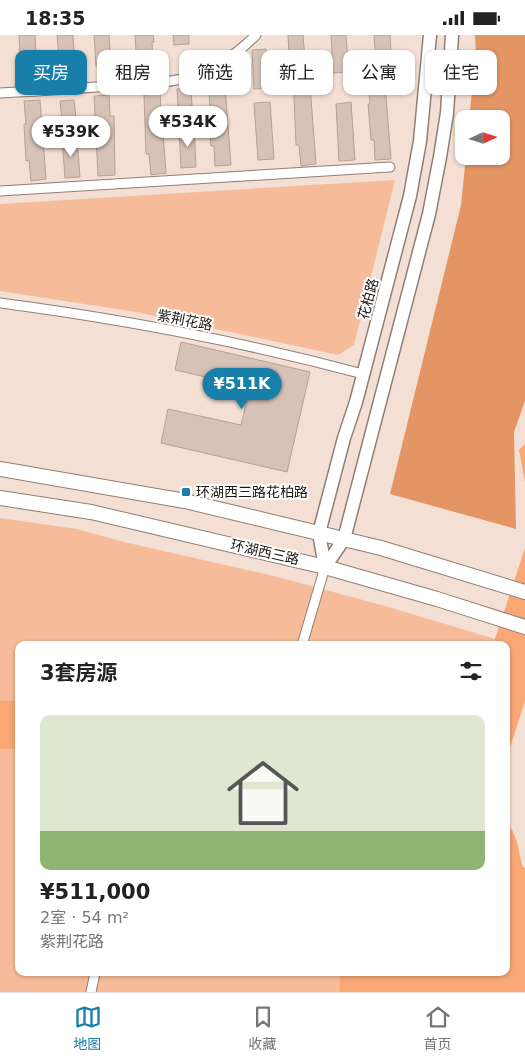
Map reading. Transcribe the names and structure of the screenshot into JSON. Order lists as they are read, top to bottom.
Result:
{
  "streets": {
    "main road": ["花柏路", "环湖西三路"],
    "street": ["紫荆花路"]
  },
  "crossings": [
    ["花柏路", "紫荆花路"],
    ["花柏路", "环湖西三路"]
  ],
  "places": {
    "transit": ["环湖西三路花柏路"]
  },
  "north": "right",
  "page": {
    "status": "18:35",
    "chip": [
      "买房",
      "租房",
      "筛选",
      "新上",
      "公寓",
      "住宅"
    ],
    "price": ["¥534K", "¥539K", "¥511K"],
    "heading": "3套房源",
    "list": [
      {
        "name": "¥511,000",
        "note": "2室 · 54 m² · 紫荆花路"
      }
    ],
    "tabs": ["地图", "收藏", "首页"]
  }
}
